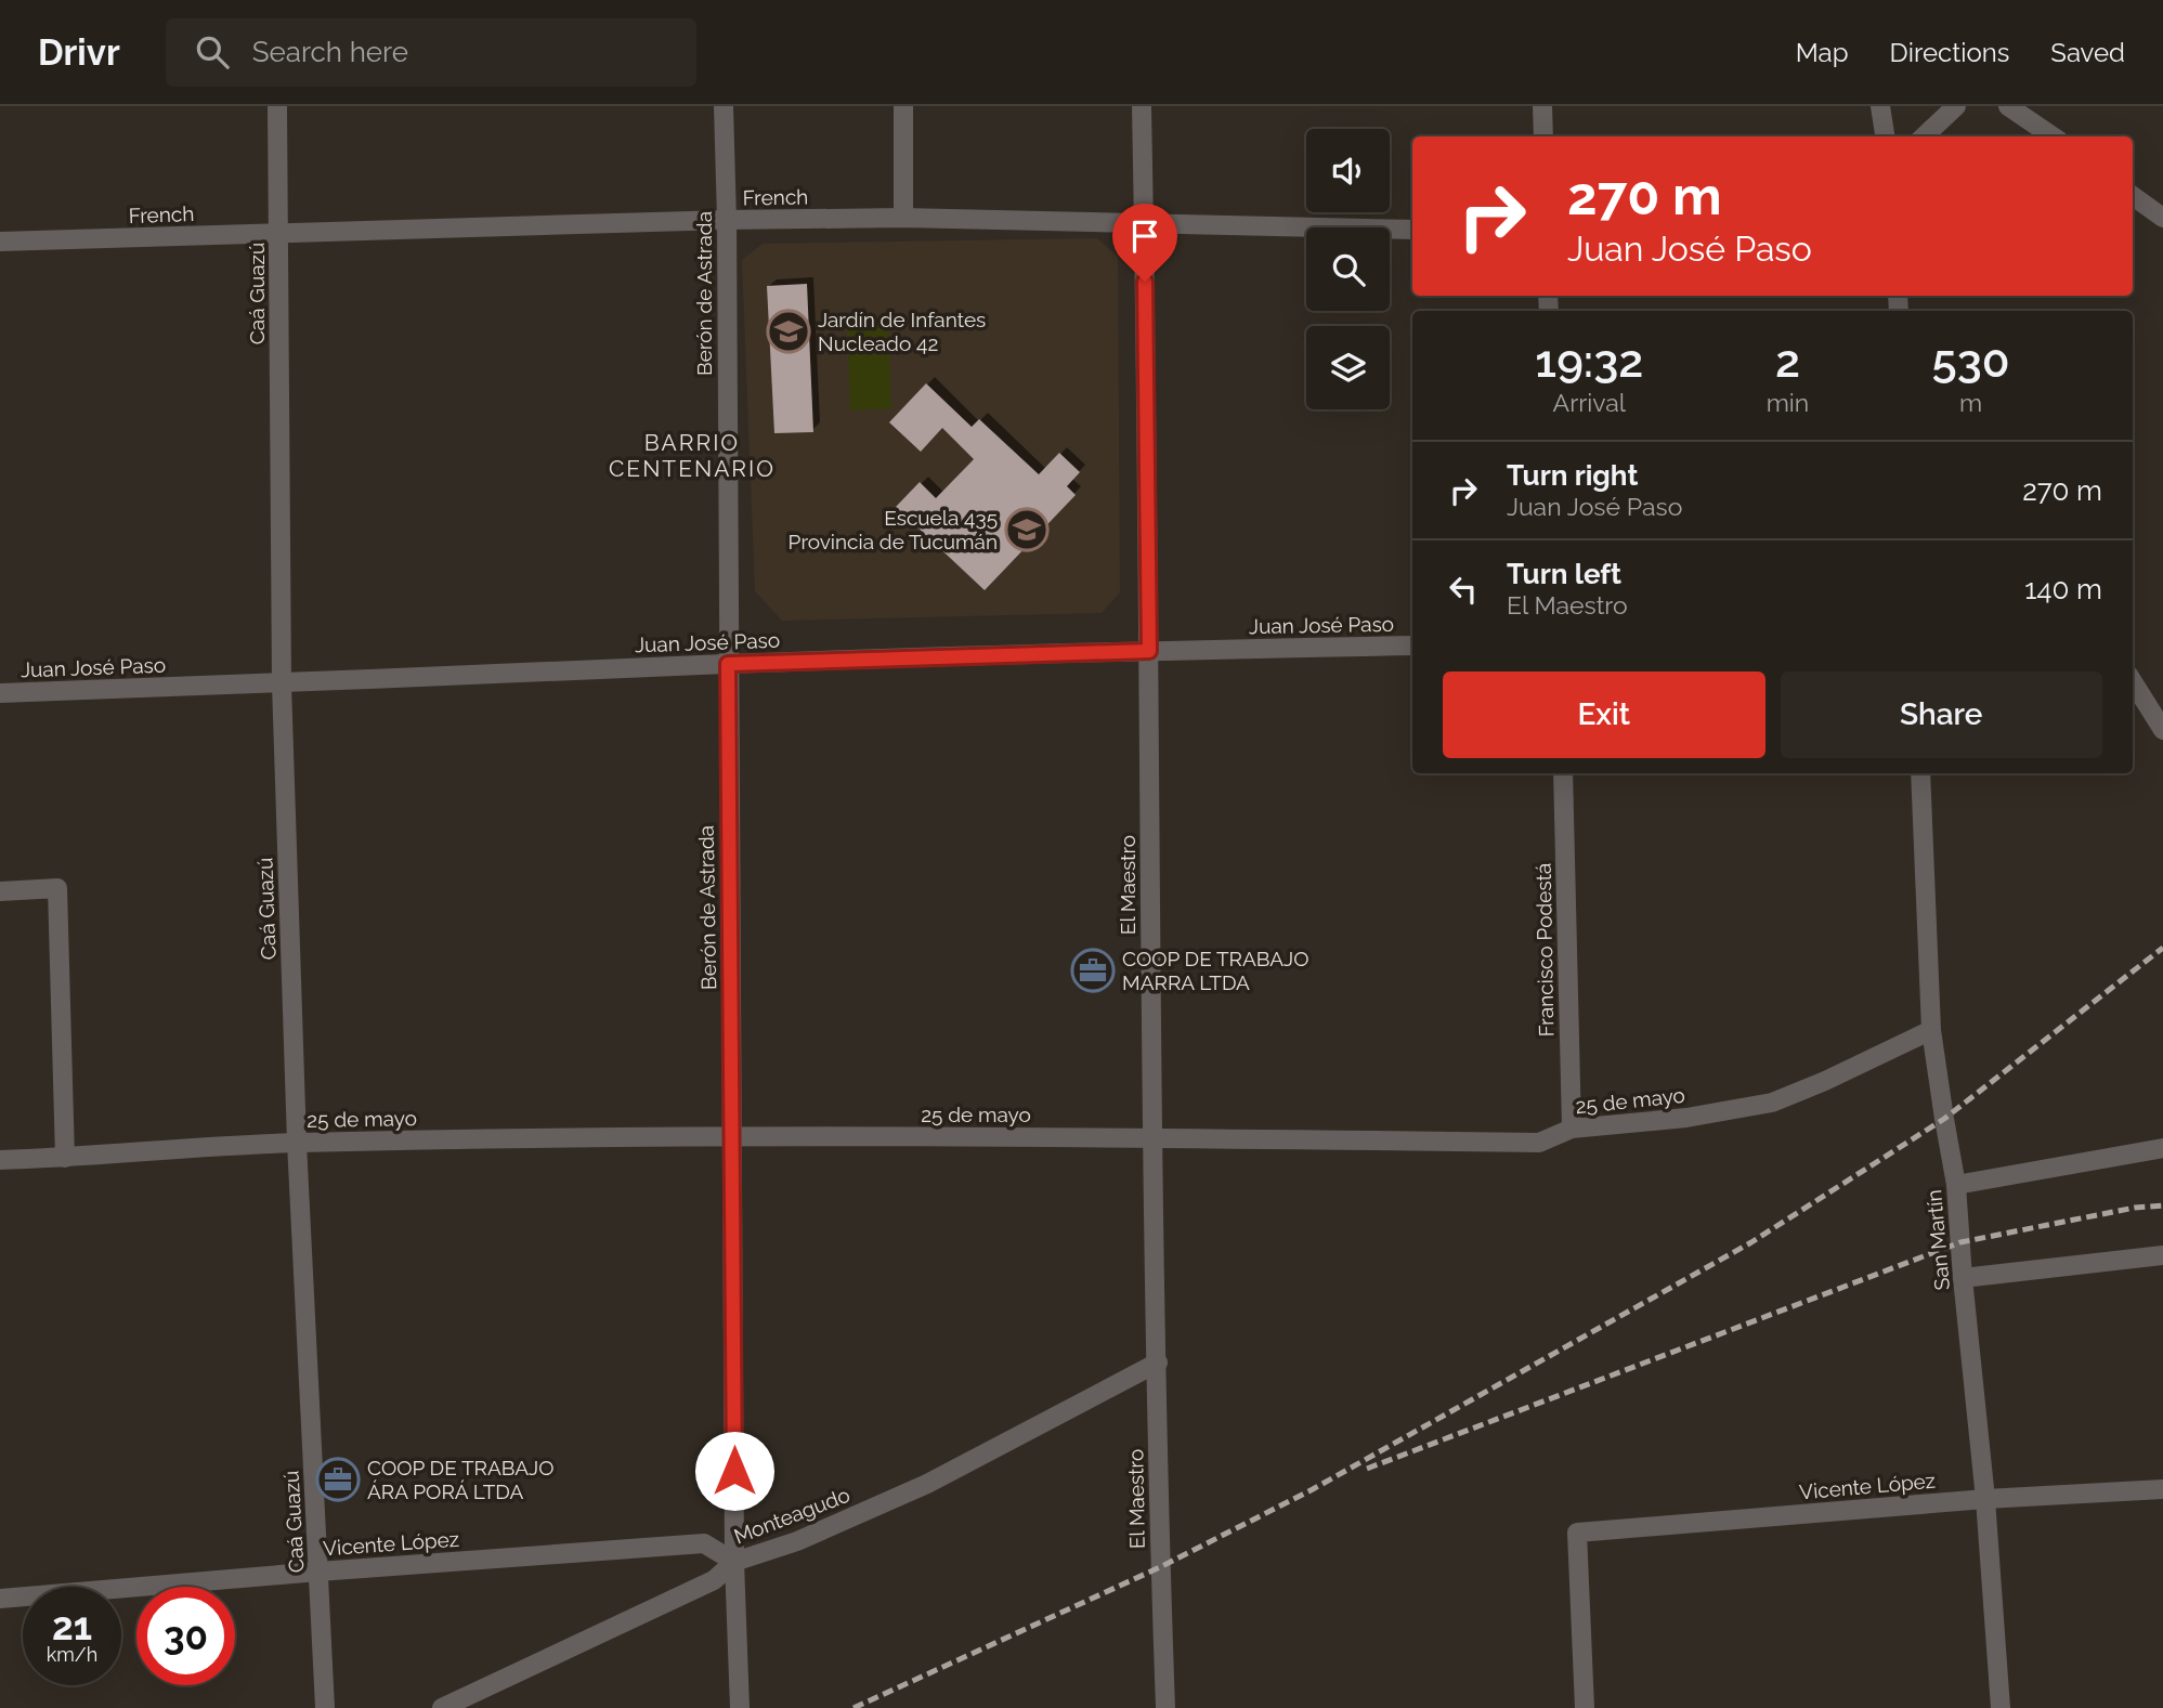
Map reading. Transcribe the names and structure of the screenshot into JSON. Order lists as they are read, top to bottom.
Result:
{
  "streets": {
    "street": [
      "French",
      "Caá Guazú",
      "Berón de Astrada",
      "Juan José Paso",
      "El Maestro",
      "Francisco Podestá",
      "25 de mayo",
      "San Martín",
      "Vicente López",
      "Monteagudo"
    ]
  },
  "crossings": [
    ["French", "Caá Guazú"],
    ["French", "Berón de Astrada"],
    ["French", "El Maestro"],
    ["Caá Guazú", "Juan José Paso"],
    ["Caá Guazú", "25 de mayo"],
    ["Caá Guazú", "Vicente López"],
    ["Berón de Astrada", "Juan José Paso"],
    ["Berón de Astrada", "25 de mayo"],
    ["Berón de Astrada", "Vicente López"],
    ["Berón de Astrada", "Monteagudo"],
    ["Juan José Paso", "El Maestro"],
    ["El Maestro", "25 de mayo"],
    ["El Maestro", "Monteagudo"],
    ["Francisco Podestá", "25 de mayo"],
    ["25 de mayo", "San Martín"],
    ["San Martín", "Vicente López"],
    ["Vicente López", "Monteagudo"]
  ],
  "districts": ["BARRIO CENTENARIO"],
  "places": {
    "school or university": ["Jardín de Infantes Nucleado 42", "Escuela 435 Provincia de Tucumán"],
    "office": ["COOP DE TRABAJO MARRA LTDA", "COOP DE TRABAJO ÁRA PORÁ LTDA"]
  },
  "page": {
    "header": "Drivr",
    "search": "Search here",
    "nav": ["Map", "Directions", "Saved"],
    "turn": ["270 m", "Juan José Paso"],
    "eta": [
      "19:32",
      "Arrival",
      "2",
      "min",
      "530",
      "m"
    ],
    "list": [
      {
        "name": "Turn right",
        "note": "Juan José Paso",
        "value": "270 m"
      },
      {
        "name": "Turn left",
        "note": "El Maestro",
        "value": "140 m"
      }
    ],
    "buttons": ["Exit", "Share"],
    "speed": "21 km/h",
    "limit": "30"
  }
}
